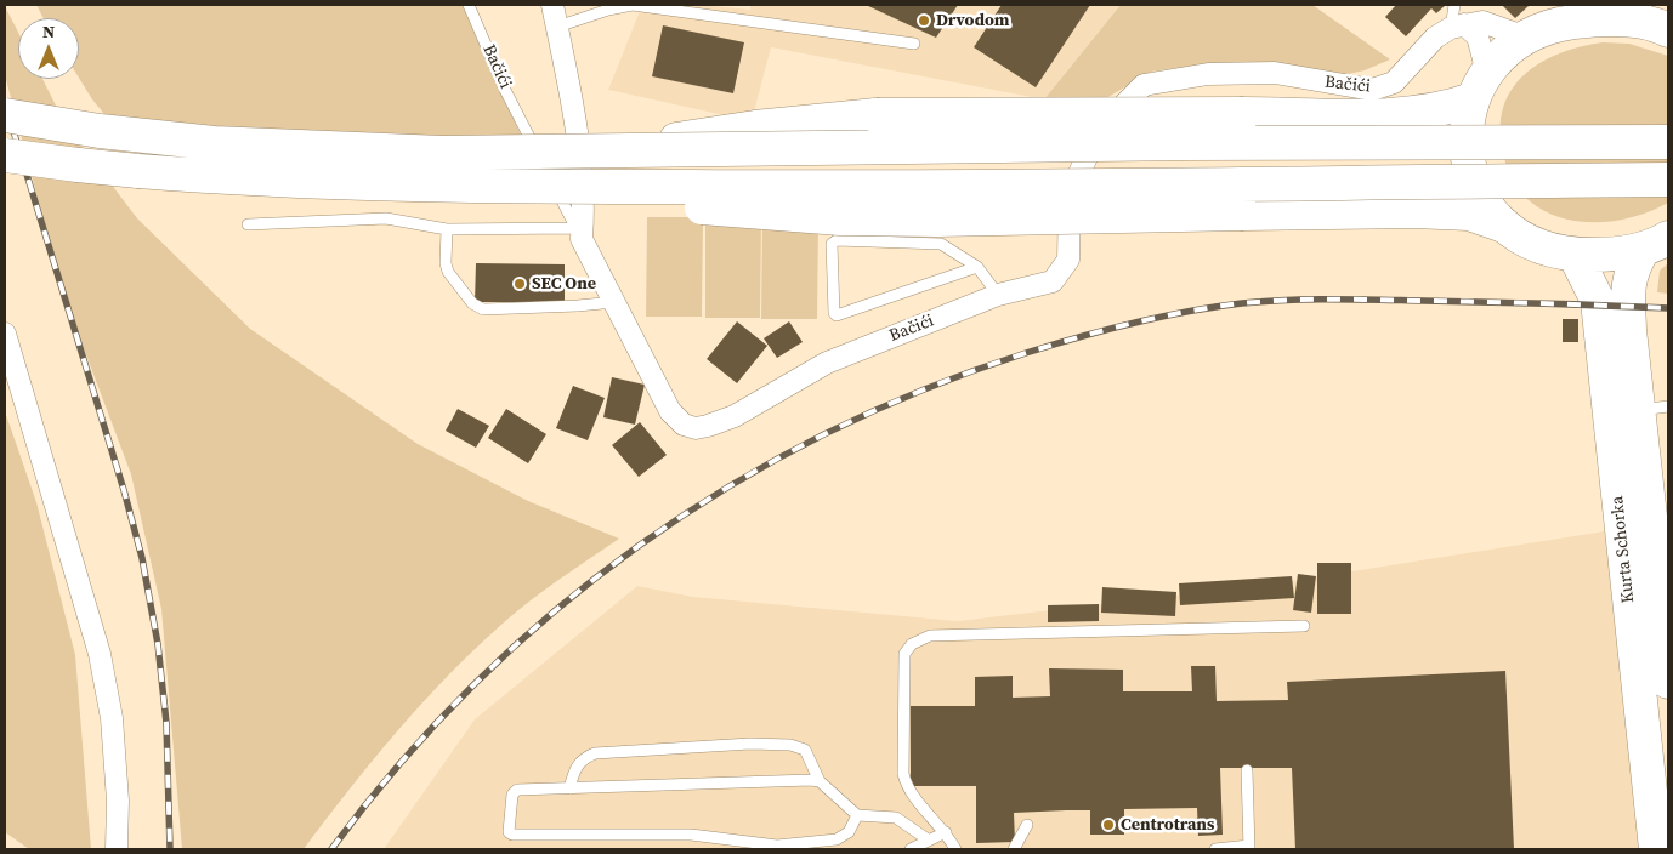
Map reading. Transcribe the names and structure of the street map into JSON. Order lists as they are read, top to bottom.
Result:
{
  "streets": {
    "main road": ["Kurta Schorka"],
    "street": ["Bačići"]
  },
  "places": ["Drvodom", "SEC One", "Centrotrans"],
  "north": "top"
}
